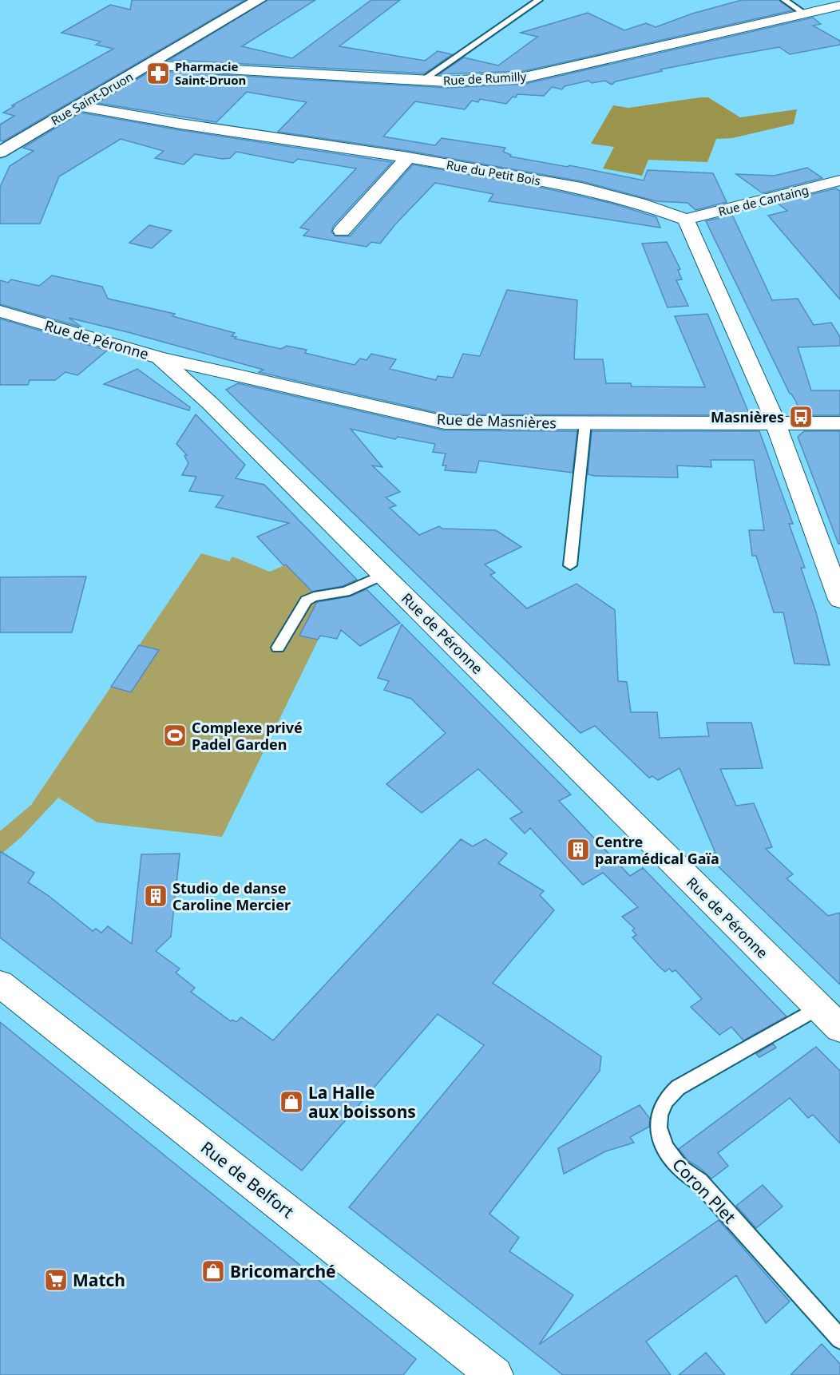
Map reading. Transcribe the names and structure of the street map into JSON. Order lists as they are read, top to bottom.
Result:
{
  "streets": {
    "street": [
      "Rue de Rumilly",
      "Rue Saint-Druon",
      "Rue du Petit Bois",
      "Rue de Cantaing",
      "Rue de Péronne",
      "Rue de Masnières",
      "Rue de Belfort"
    ],
    "lane": ["Coron Plet"]
  },
  "crossings": [
    ["Rue de Rumilly", "Rue Saint-Druon"],
    ["Rue Saint-Druon", "Rue du Petit Bois"],
    ["Rue du Petit Bois", "Rue de Cantaing"],
    ["Rue de Péronne", "Rue de Masnières"],
    ["Rue de Péronne", "Coron Plet"]
  ],
  "places": {
    "pharmacy": ["Pharmacie Saint-Druon"],
    "bus stop": ["Masnières"],
    "sports": ["Complexe privé Padel Garden"],
    "building": ["Centre paramédical Gaïa", "Studio de danse Caroline Mercier"],
    "shop": ["La Halle aux boissons", "Bricomarché"],
    "supermarket": ["Match"]
  }
}
